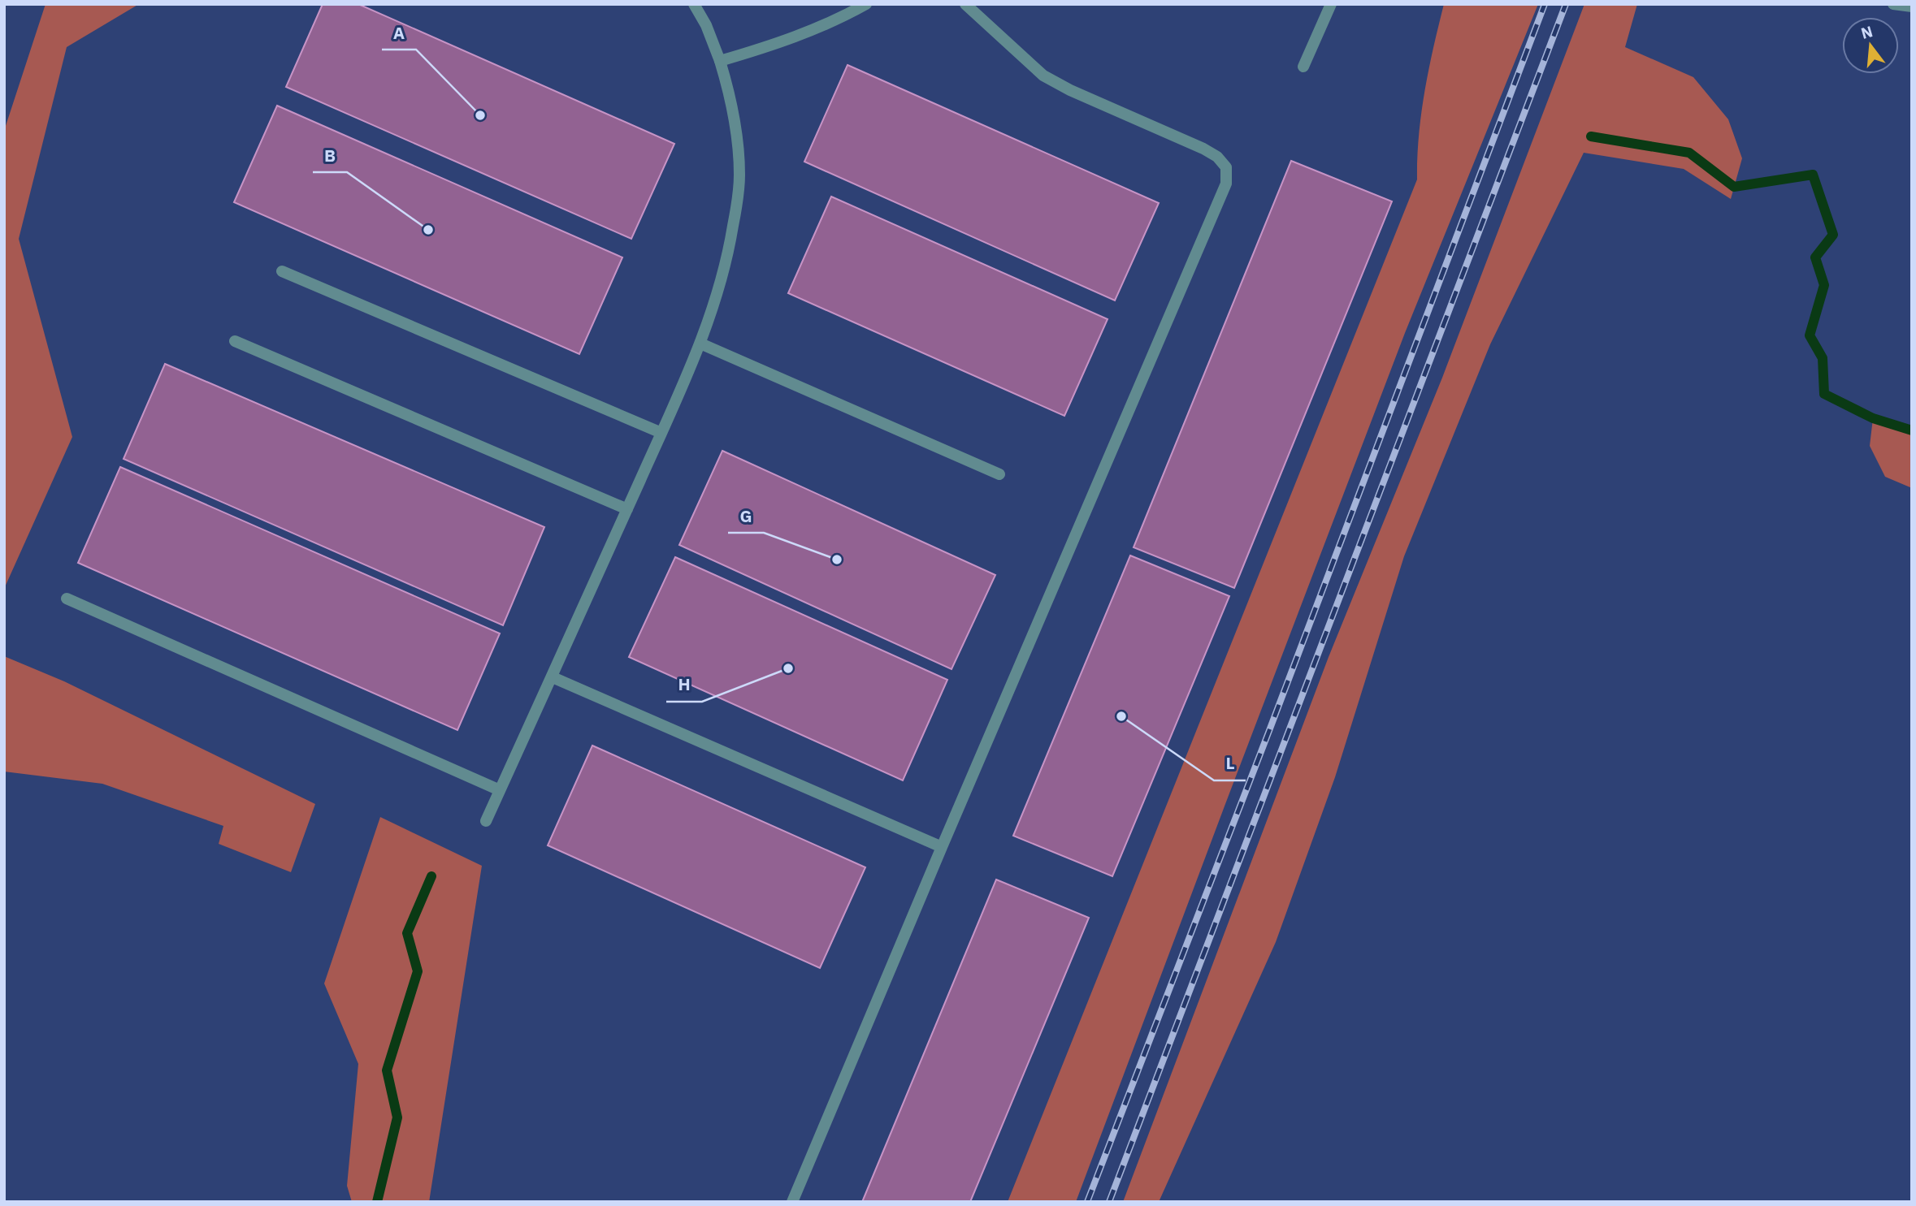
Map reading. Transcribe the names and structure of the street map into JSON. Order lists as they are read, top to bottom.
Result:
{
  "places": [
    "A",
    "B",
    "G",
    "H",
    "L"
  ],
  "north": "top"
}
